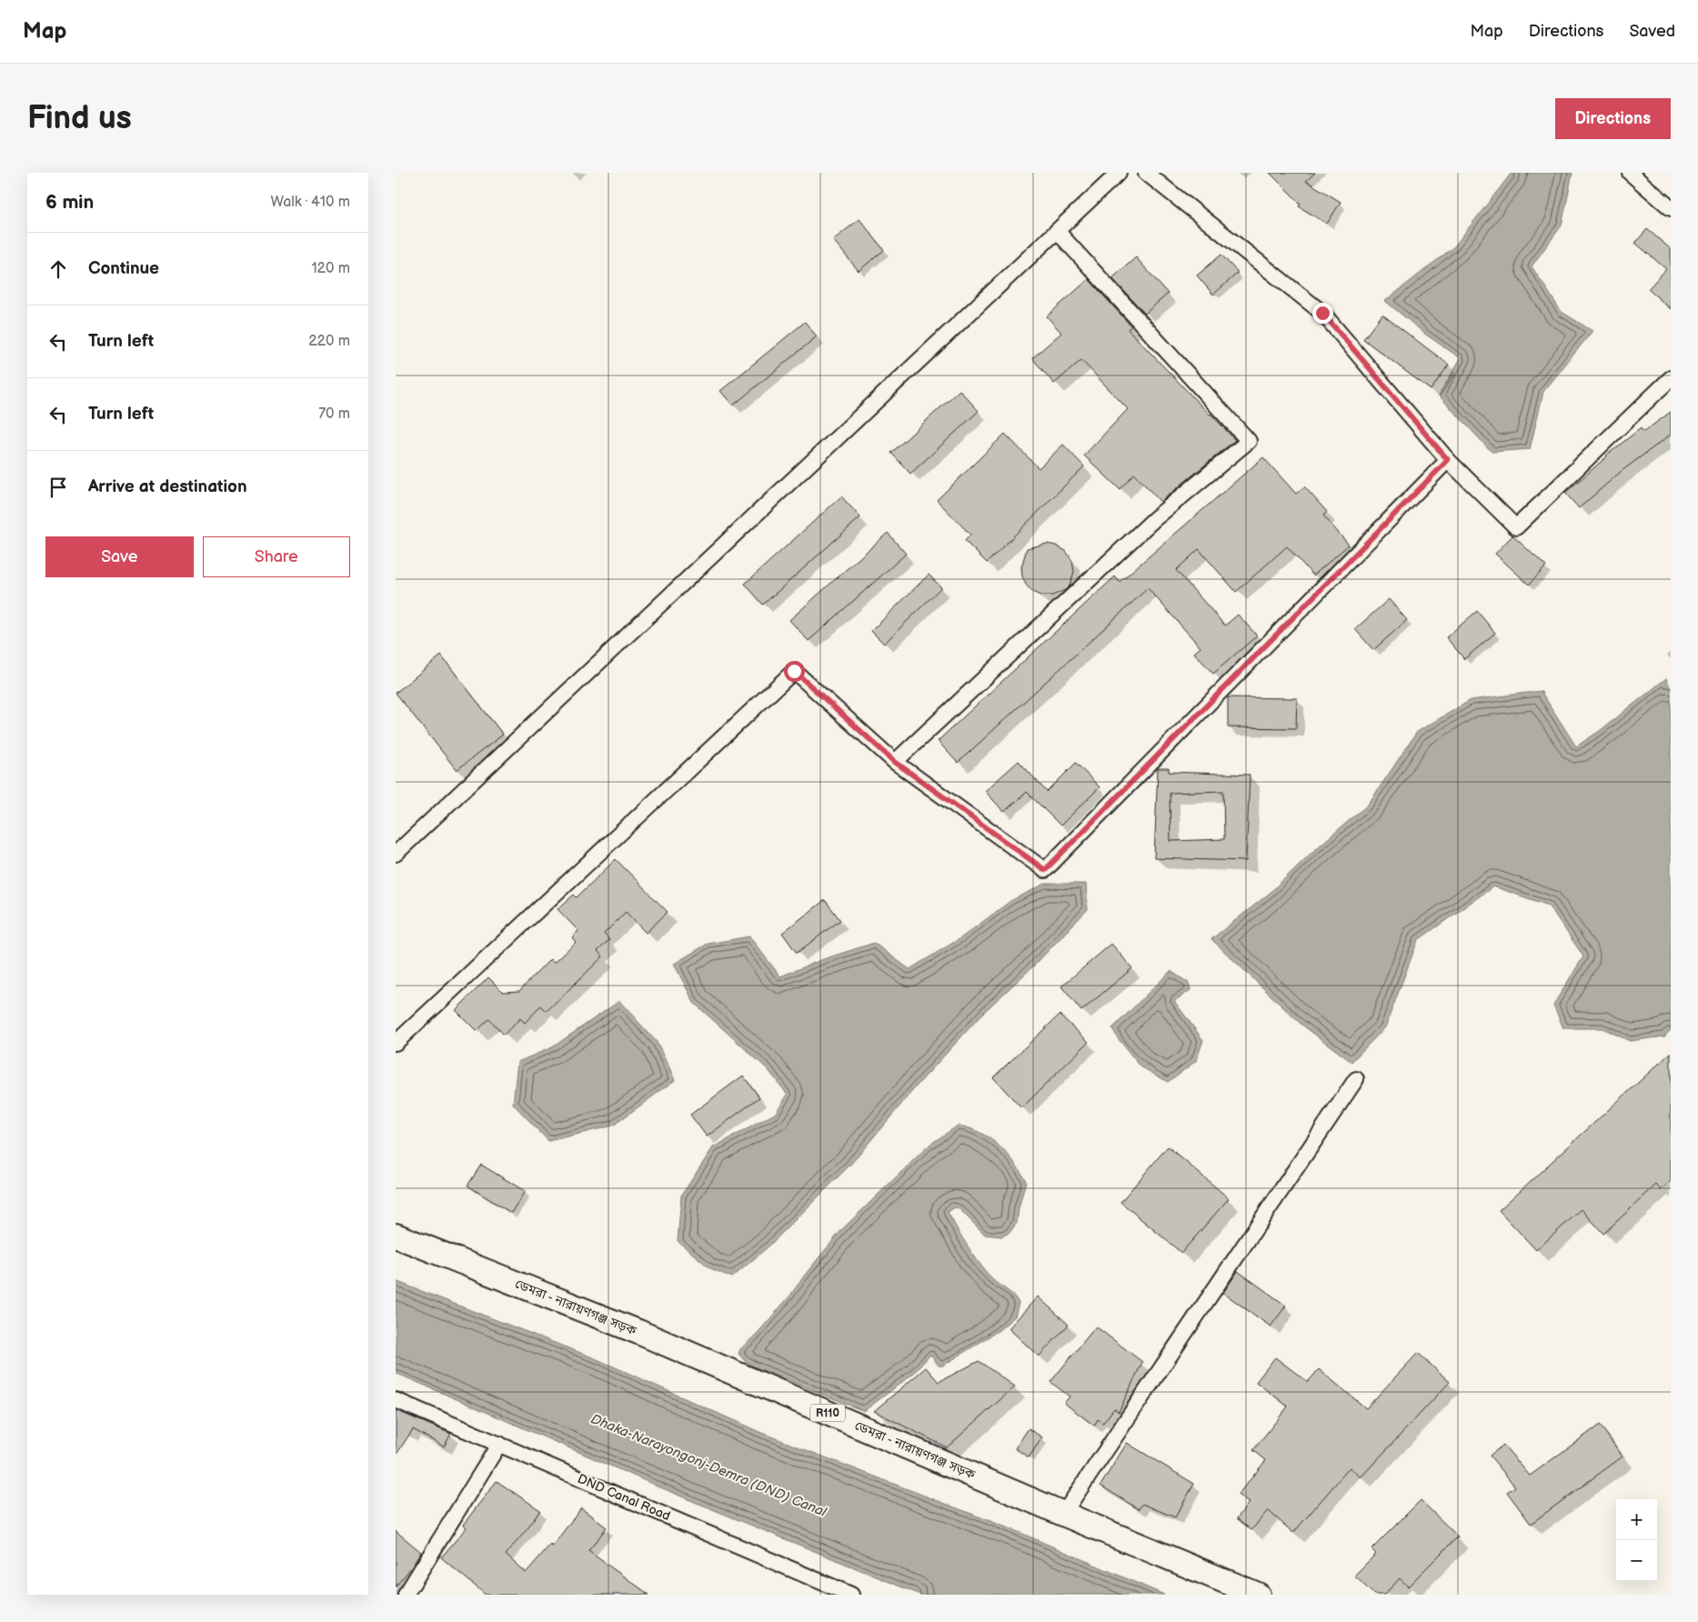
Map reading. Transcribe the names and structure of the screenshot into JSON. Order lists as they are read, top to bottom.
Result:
{
  "streets": {
    "main road": ["ডেমরা - নারায়ণগঞ্জ সড়ক", "R110"],
    "street": ["DND Canal Road"]
  },
  "water": ["Dhaka-Narayongonj-Demra (DND) Canal"],
  "page": {
    "header": "Map",
    "nav": ["Map", "Directions", "Saved"],
    "buttons": [
      "Directions",
      ["Save", "Share"]
    ],
    "title": "Find us",
    "heading": ["6 min", "Walk · 410 m"],
    "list": [
      ["Continue", "120 m"],
      ["Turn left", "220 m"],
      ["Turn left", "70 m"],
      "Arrive at destination"
    ],
    "map_buttons": ["+", "−"]
  }
}
